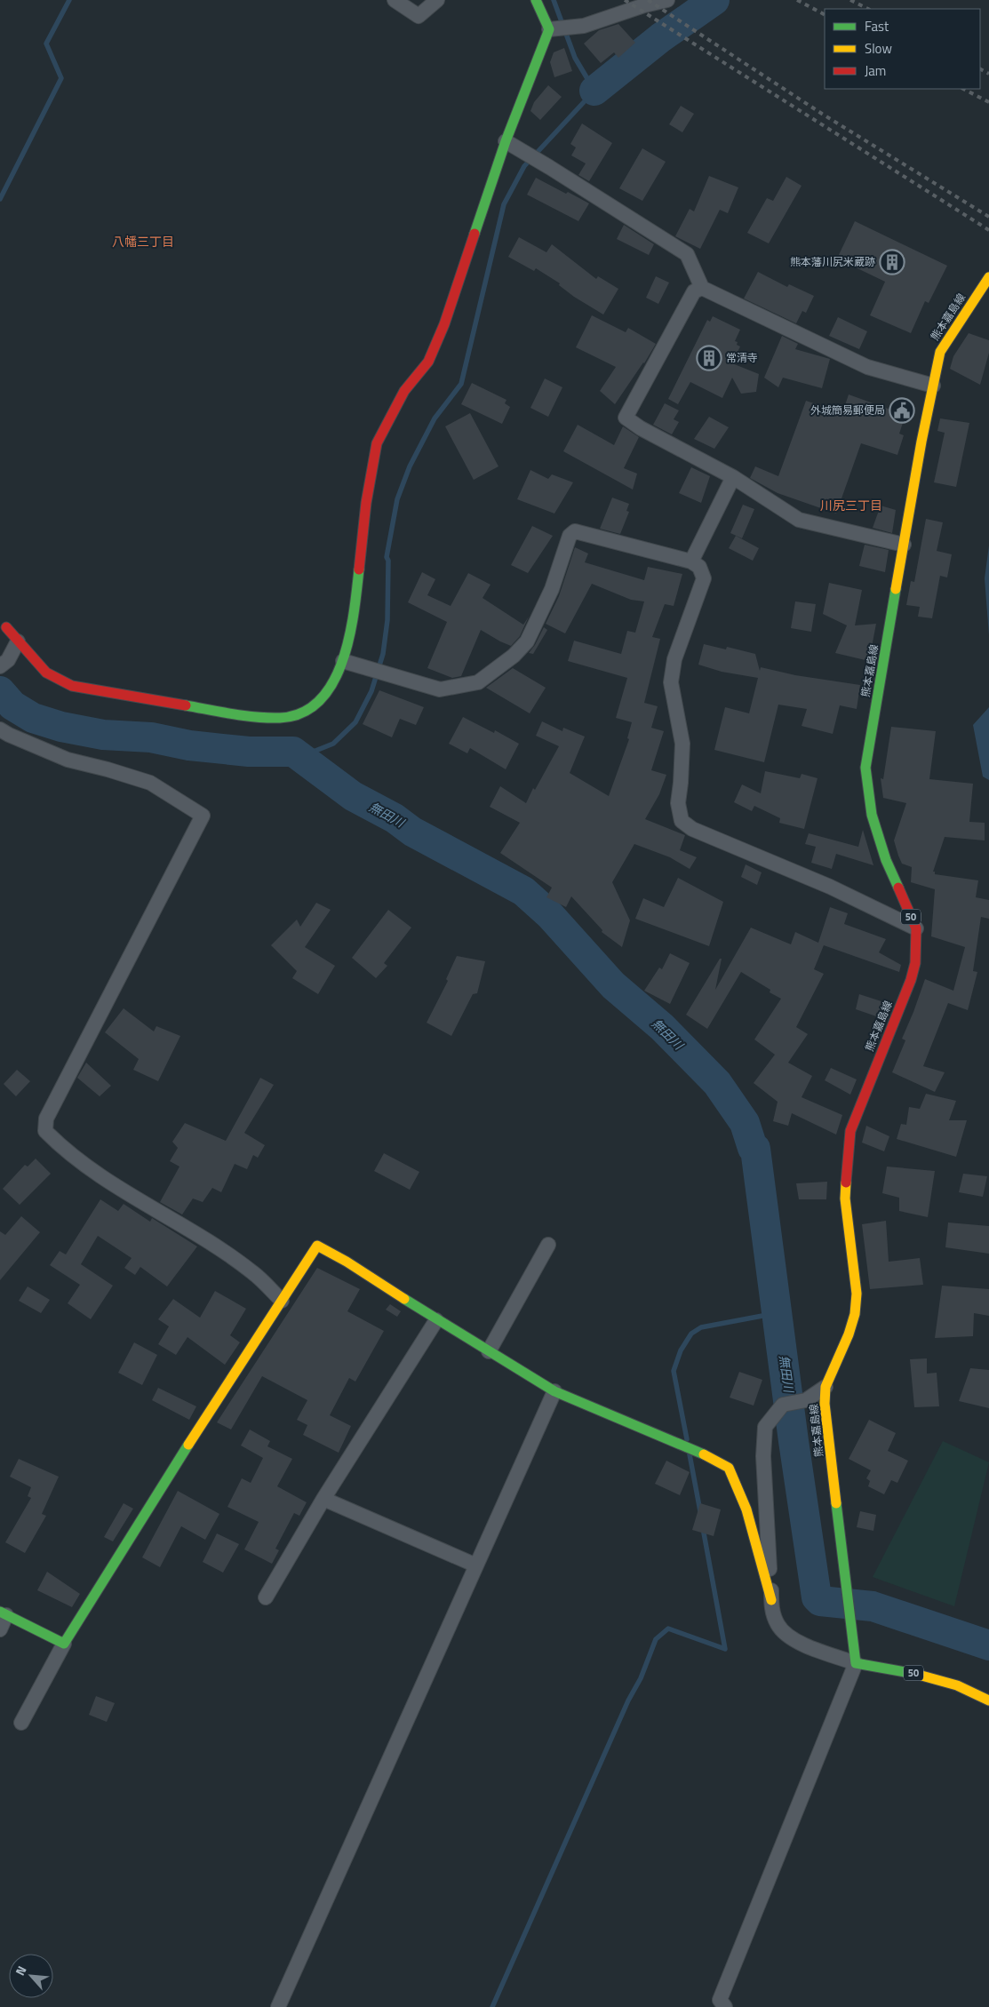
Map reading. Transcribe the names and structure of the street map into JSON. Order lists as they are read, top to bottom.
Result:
{
  "streets": {
    "street": ["熊本嘉島線", "50"]
  },
  "crossings": [
    ["熊本嘉島線", "50"]
  ],
  "districts": ["八幡三丁目", "川尻三丁目"],
  "water": ["無田川"],
  "places": {
    "building": ["熊本藩川尻米蔵跡", "常清寺"],
    "public building": ["外城簡易郵便局"]
  },
  "legend": ["Fast", "Slow", "Jam"],
  "north": "top left"
}
